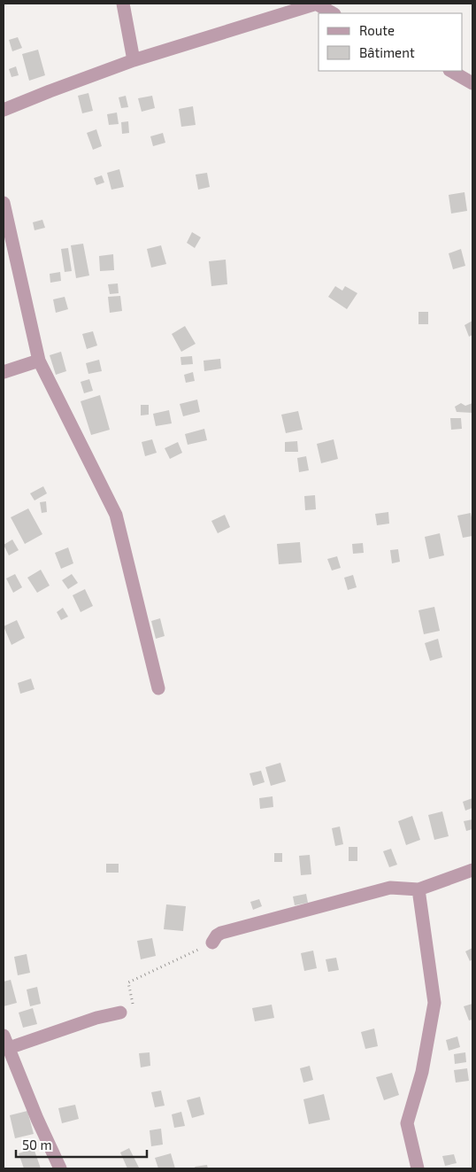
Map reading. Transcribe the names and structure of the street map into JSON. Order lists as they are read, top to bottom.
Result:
{
  "legend": ["Route", "Bâtiment"],
  "scale_bar": "50 m"
}
